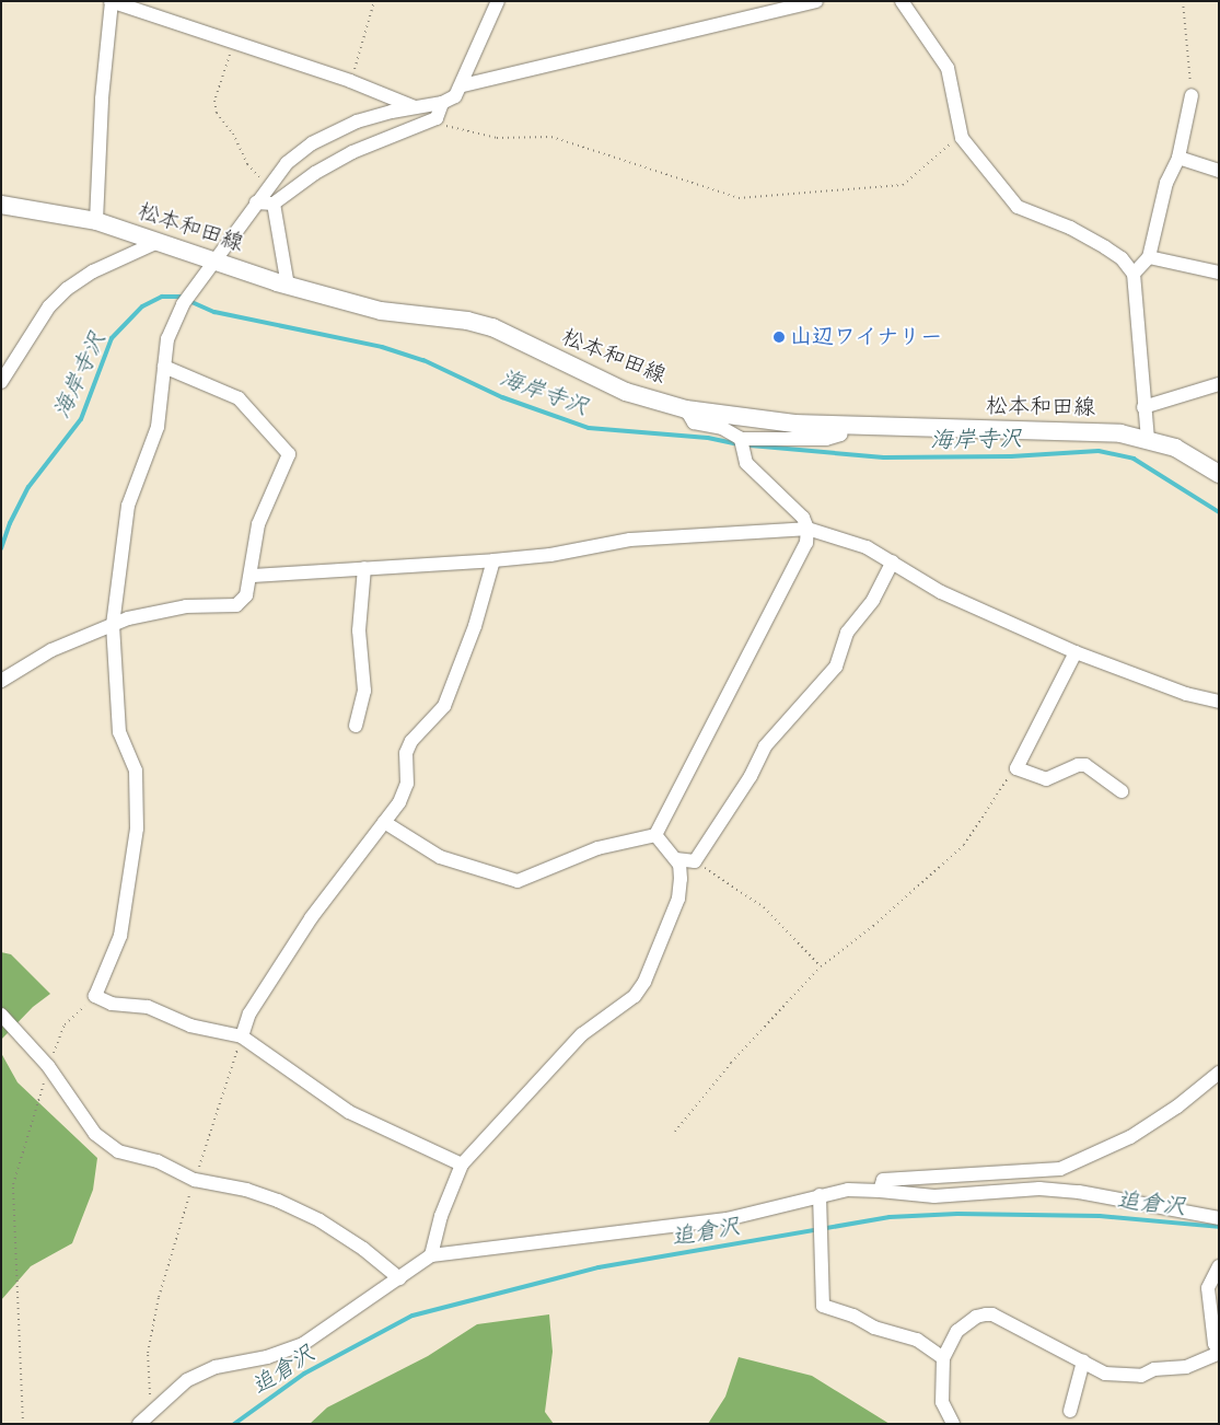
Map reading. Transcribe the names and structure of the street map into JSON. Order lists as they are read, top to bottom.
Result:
{
  "streets": {
    "main road": ["松本和田線"]
  },
  "water": ["海岸寺沢", "追倉沢"],
  "places": ["山辺ワイナリー"]
}
